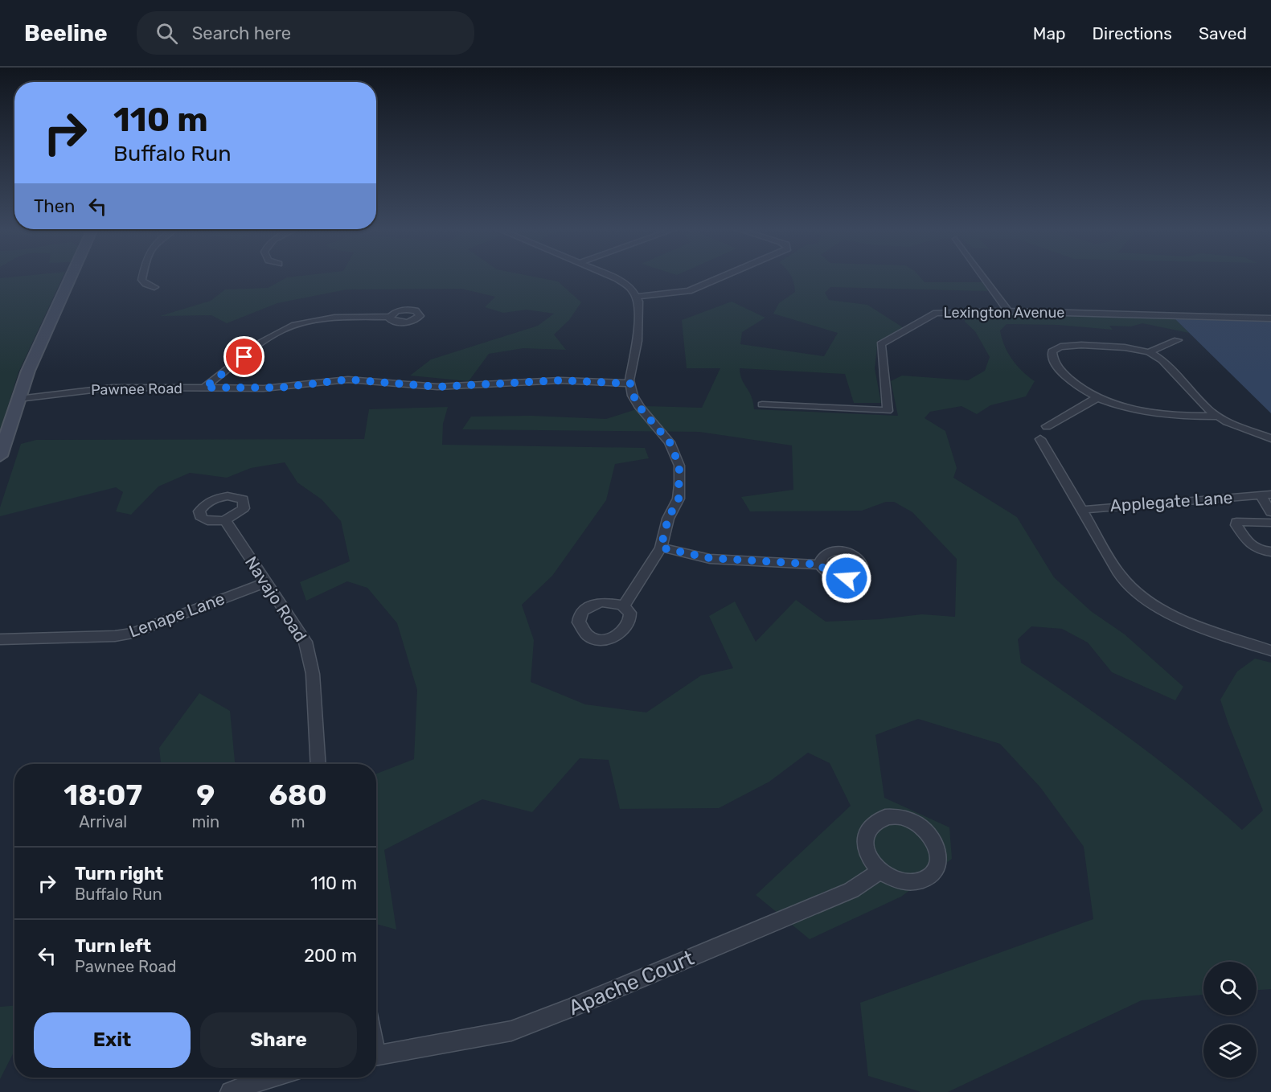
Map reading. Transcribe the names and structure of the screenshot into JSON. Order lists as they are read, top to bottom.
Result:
{
  "streets": {
    "street": [
      "Lexington Avenue",
      "Pawnee Road",
      "Applegate Lane",
      "Navajo Road",
      "Lenape Lane",
      "Apache Court"
    ]
  },
  "crossings": [
    ["Navajo Road", "Lenape Lane"]
  ],
  "page": {
    "header": "Beeline",
    "search": "Search here",
    "nav": ["Map", "Directions", "Saved"],
    "turn": ["110 m", "Buffalo Run"],
    "then": "Then",
    "eta": [
      "18:07",
      "Arrival",
      "9",
      "min",
      "680",
      "m"
    ],
    "list": [
      {
        "name": "Turn right",
        "note": "Buffalo Run",
        "value": "110 m"
      },
      {
        "name": "Turn left",
        "note": "Pawnee Road",
        "value": "200 m"
      }
    ],
    "buttons": ["Exit", "Share"]
  }
}
